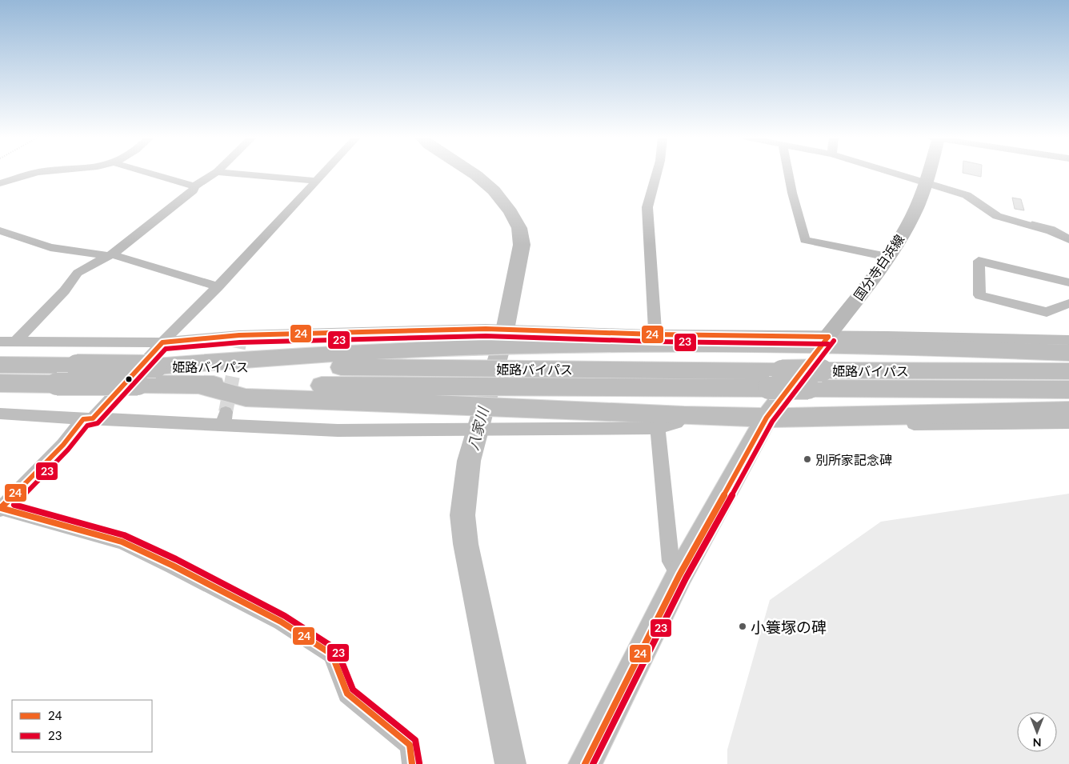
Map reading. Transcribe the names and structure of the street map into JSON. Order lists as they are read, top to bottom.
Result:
{
  "streets": {
    "highway": ["姫路バイパス"],
    "main road": ["国分寺白浜線"]
  },
  "water": ["八家川"],
  "places": ["別所家記念碑", "小簑塚の碑"],
  "lines": ["transit line 24", "transit line 23"],
  "legend": ["24", "23"],
  "north": "bottom"
}
